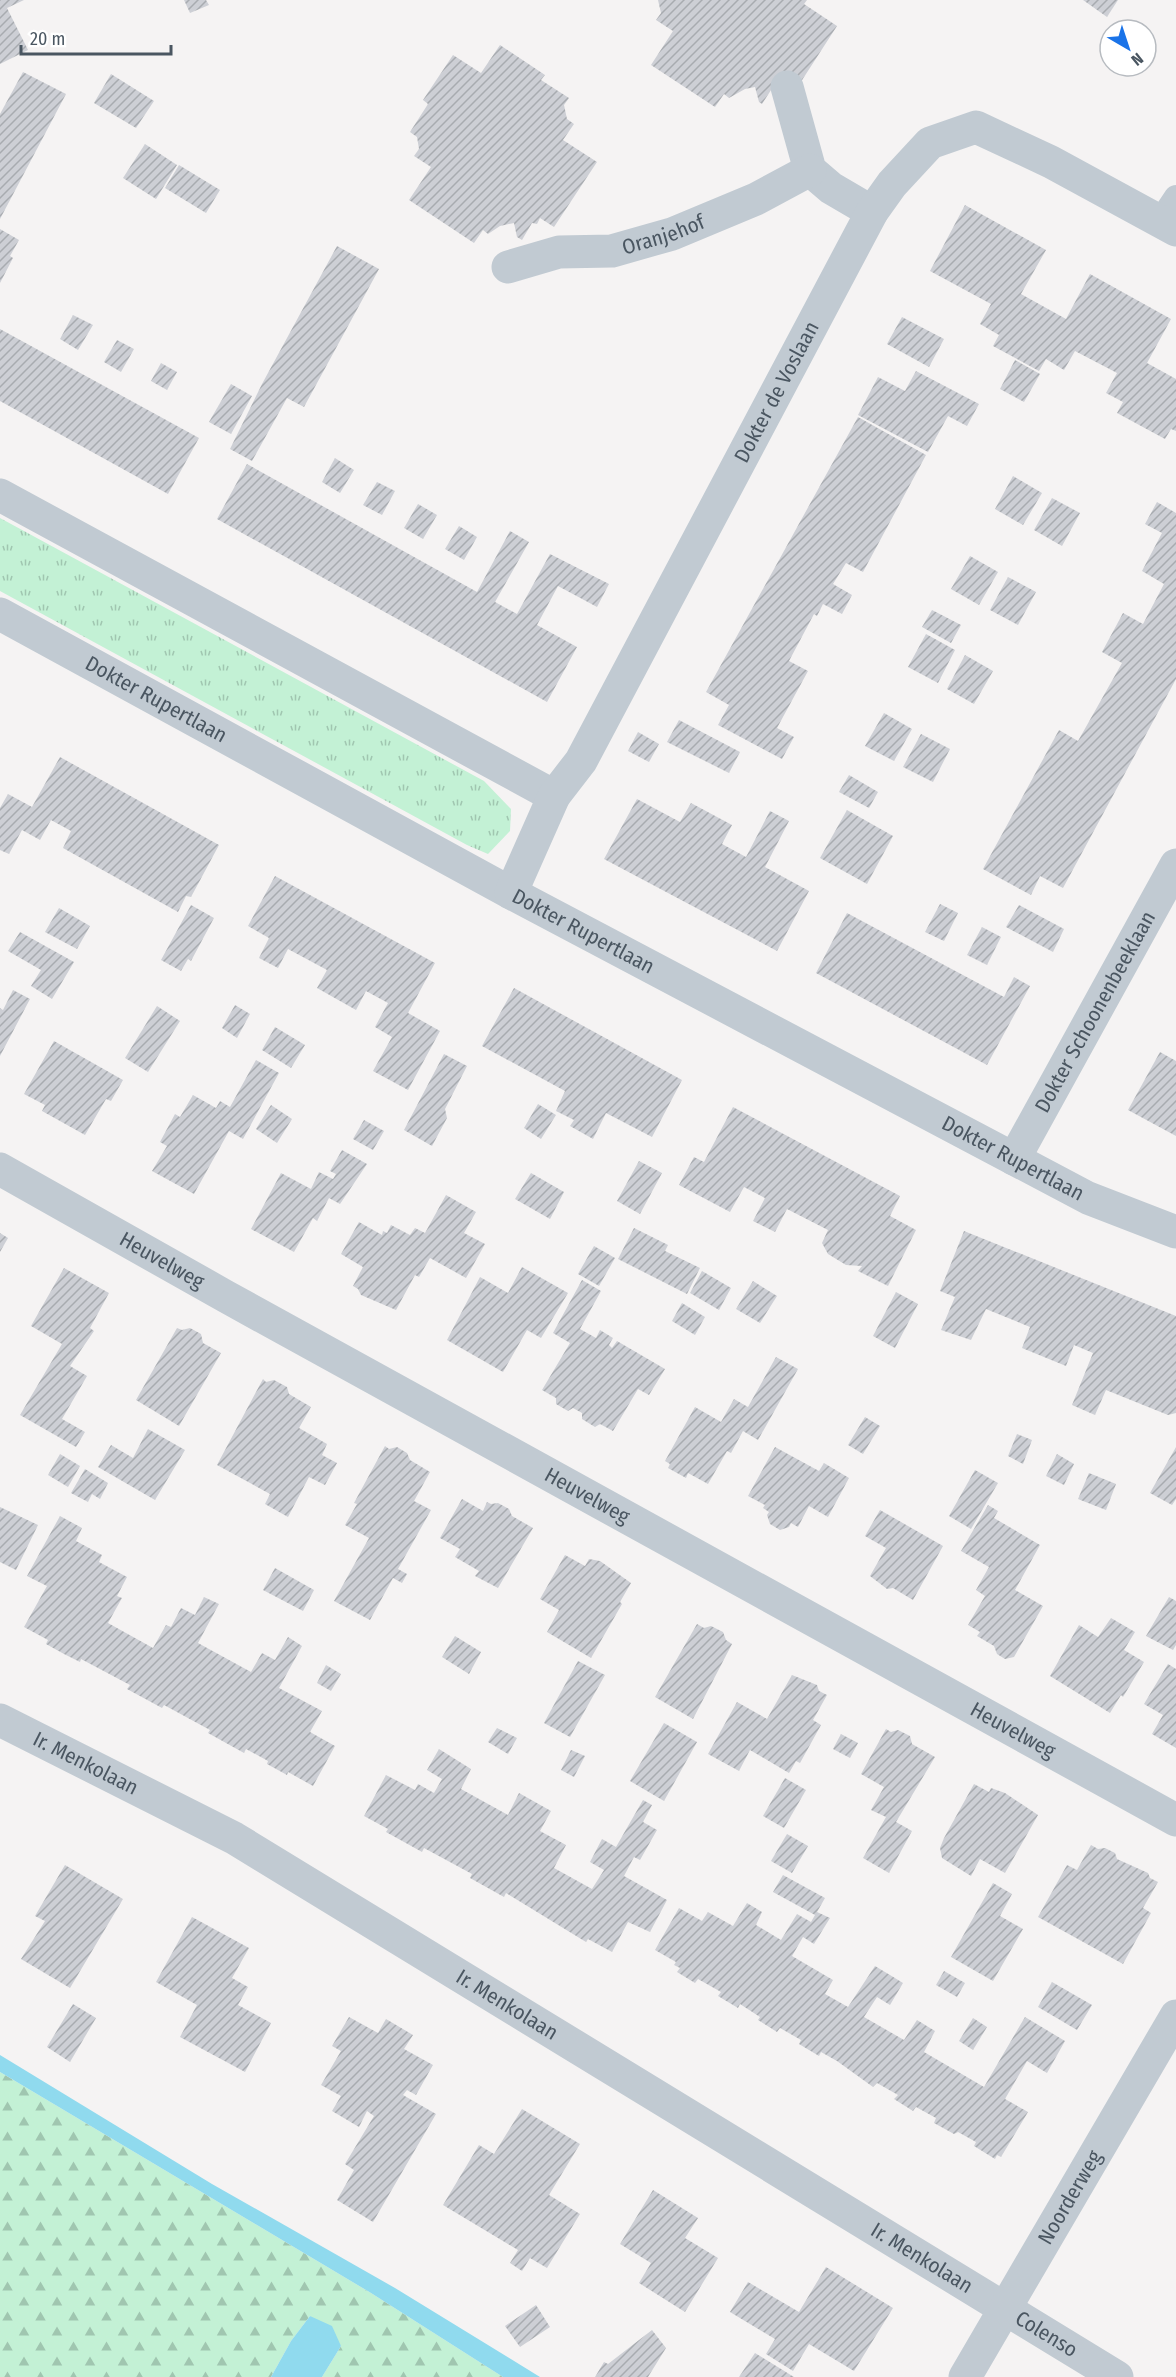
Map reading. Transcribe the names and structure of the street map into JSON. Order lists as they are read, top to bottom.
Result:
{
  "streets": {
    "street": [
      "Oranjehof",
      "Dokter de Voslaan",
      "Dokter Rupertlaan",
      "Dokter Schoonenbeeklaan",
      "Heuvelweg",
      "Ir. Menkolaan",
      "Noorderweg",
      "Colenso"
    ]
  },
  "crossings": [
    ["Dokter de Voslaan", "Dokter Rupertlaan"],
    ["Dokter Rupertlaan", "Dokter Schoonenbeeklaan"],
    ["Ir. Menkolaan", "Noorderweg"],
    ["Ir. Menkolaan", "Colenso"],
    ["Noorderweg", "Colenso"]
  ],
  "scale_bar": "20 m",
  "north": "bottom right"
}
